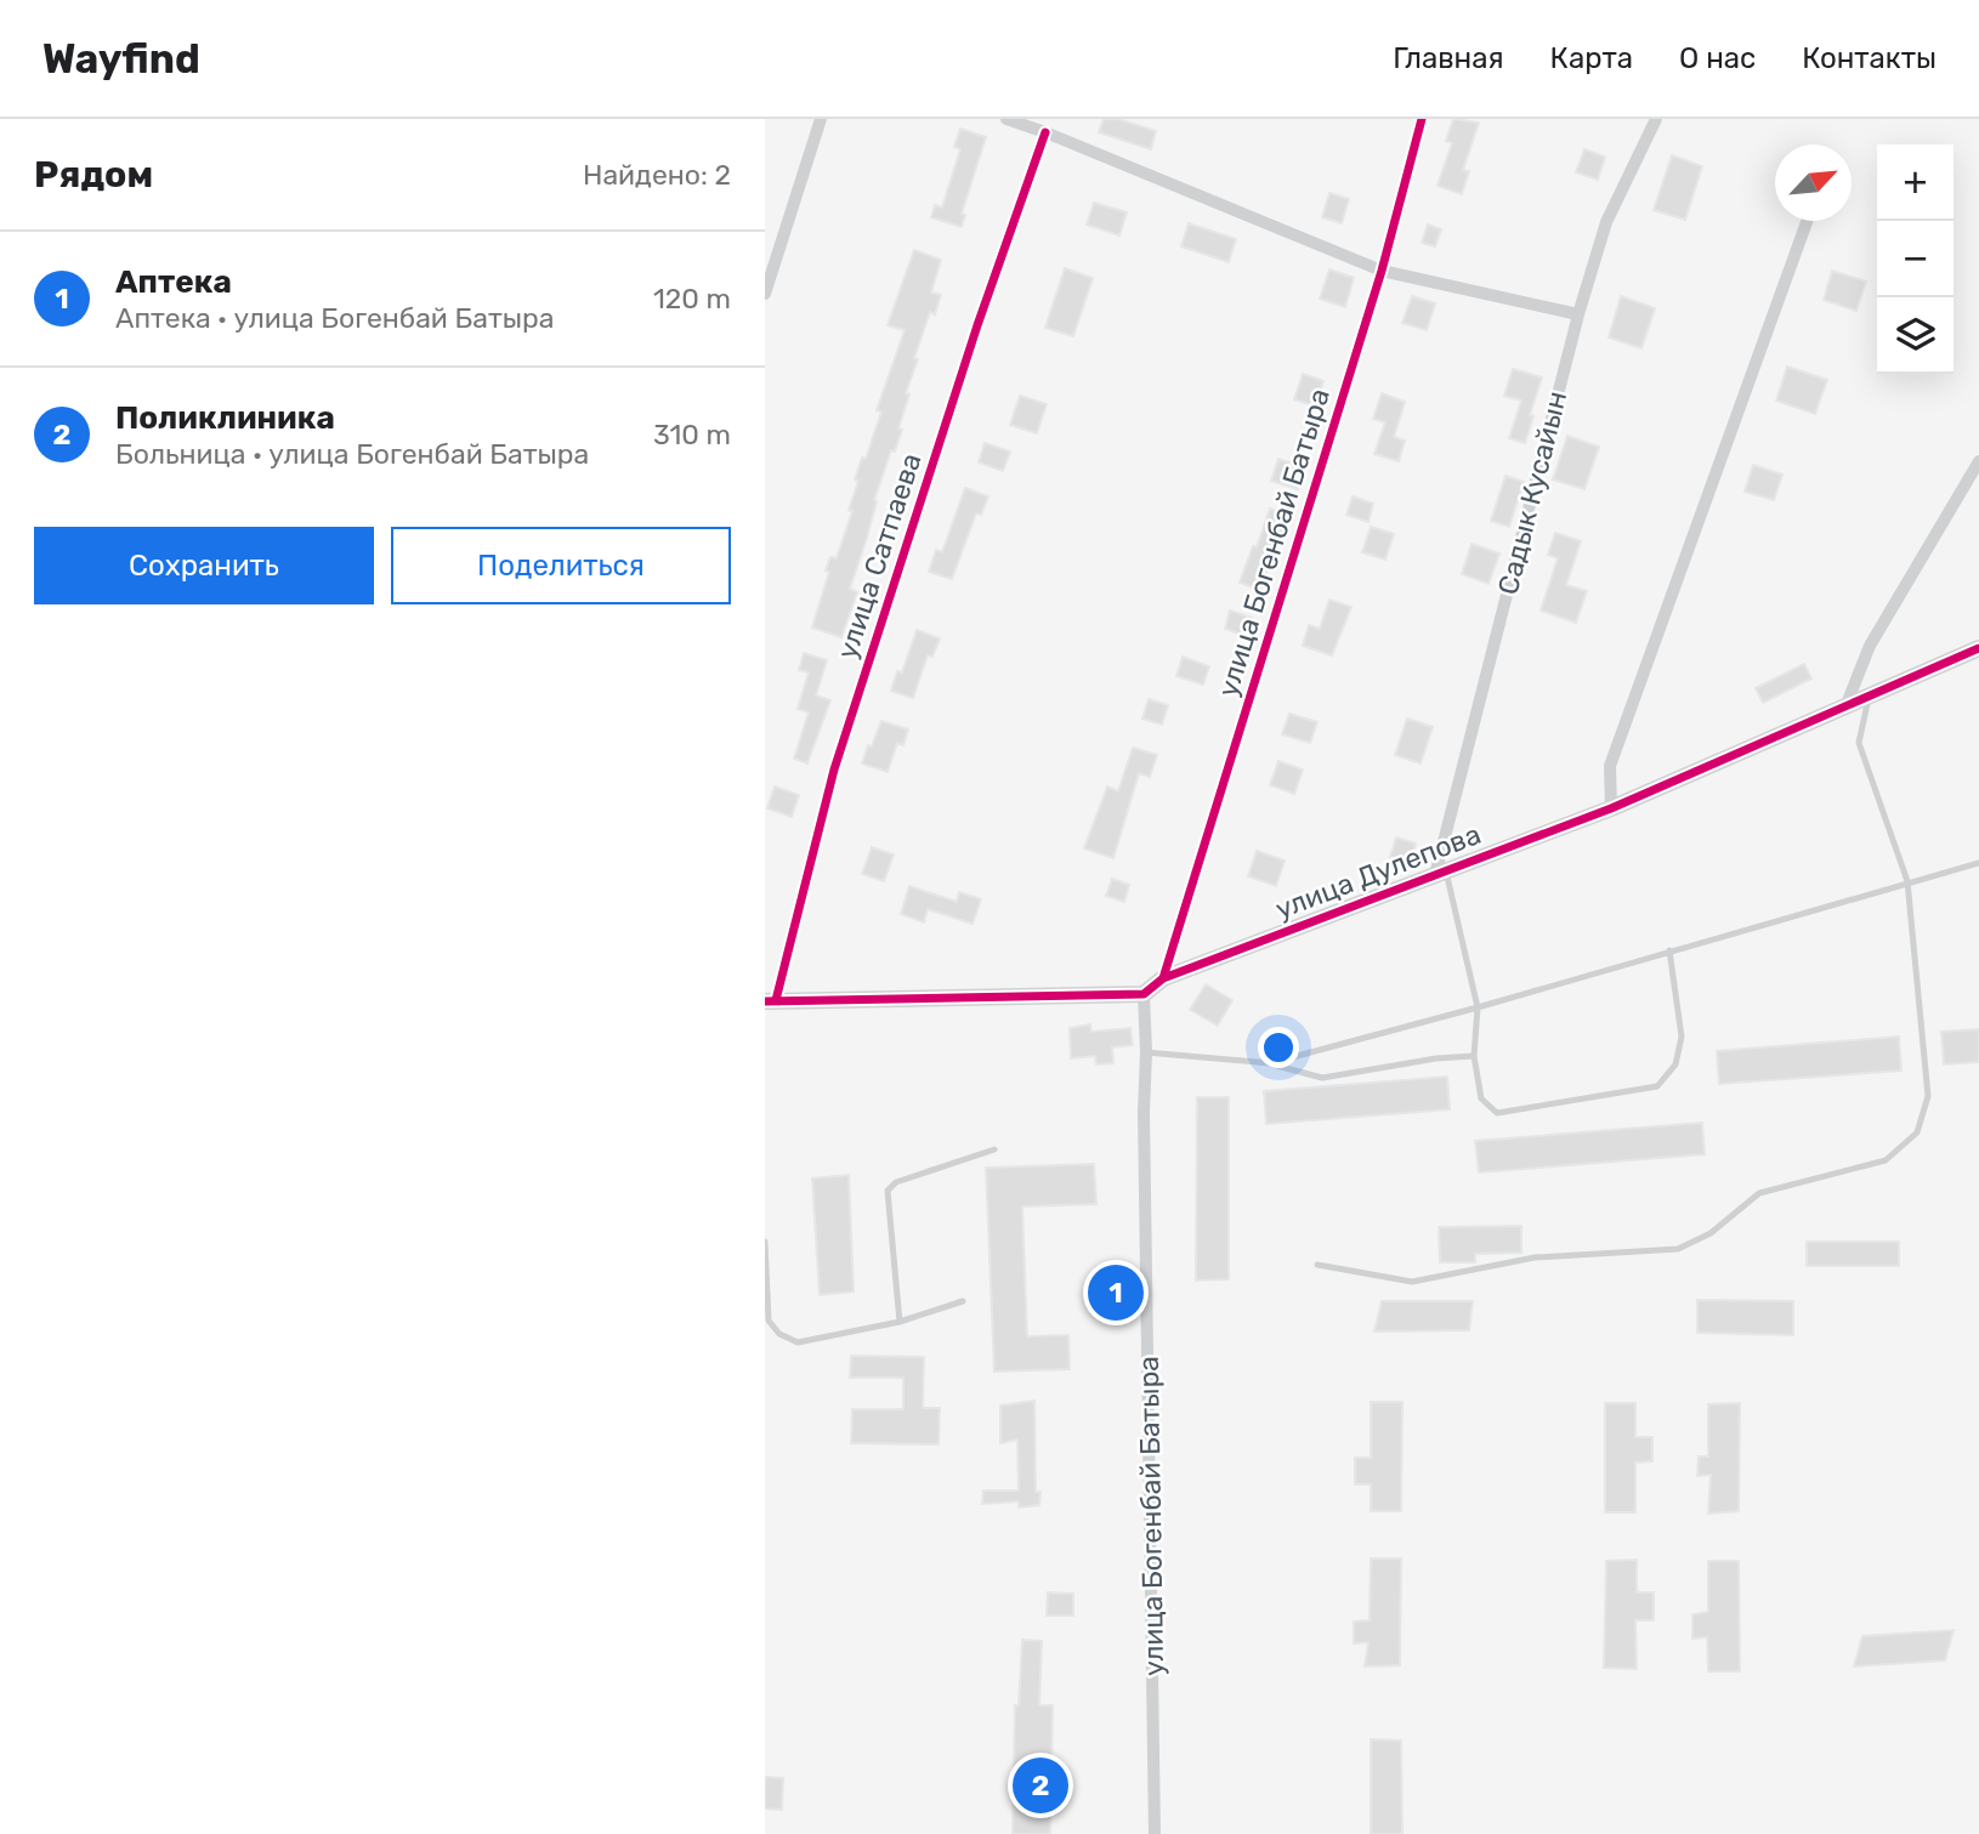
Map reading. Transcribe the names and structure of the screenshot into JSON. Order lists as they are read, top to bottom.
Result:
{
  "streets": {
    "street": [
      "Садык Кусайын",
      "улица Богенбай Батыра",
      "улица Сатпаева",
      "улица Дулепова"
    ]
  },
  "crossings": [
    ["Садык Кусайын", "улица Дулепова"],
    ["улица Богенбай Батыра", "улица Дулепова"]
  ],
  "north": "top right",
  "page": {
    "header": "Wayfind",
    "nav": [
      "Главная",
      "Карта",
      "О нас",
      "Контакты"
    ],
    "heading": ["Рядом", "Найдено: 2"],
    "map_buttons": ["+", "−"],
    "list": [
      {
        "mark": "1",
        "name": "Аптека",
        "note": "Аптека · улица Богенбай Батыра",
        "value": "120 m"
      },
      {
        "mark": "2",
        "name": "Поликлиника",
        "note": "Больница · улица Богенбай Батыра",
        "value": "310 m"
      }
    ],
    "buttons": ["Сохранить", "Поделиться"],
    "pins": ["1", "2"]
  }
}
